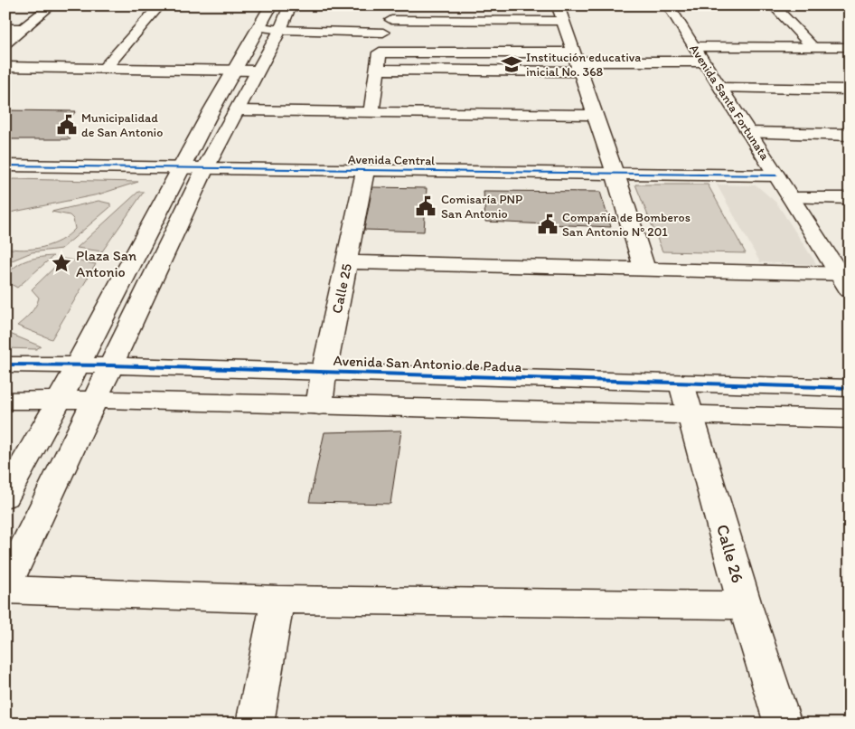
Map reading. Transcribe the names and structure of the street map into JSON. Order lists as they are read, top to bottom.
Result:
{
  "streets": {
    "street": [
      "Avenida Santa Fortunata",
      "Avenida Central",
      "Calle 25",
      "Avenida San Antonio de Padua",
      "Calle 26"
    ]
  },
  "crossings": [
    ["Avenida Santa Fortunata", "Avenida Central"],
    ["Avenida Central", "Calle 25"],
    ["Calle 25", "Avenida San Antonio de Padua"],
    ["Avenida San Antonio de Padua", "Calle 26"]
  ],
  "places": {
    "school or university": ["Institución educativa inicial No. 368"],
    "public building": ["Municipalidad de San Antonio", "Comisaría PNP San Antonio", "Compañía de Bomberos San Antonio Nº 201"],
    "place": ["Plaza San Antonio"]
  }
}
